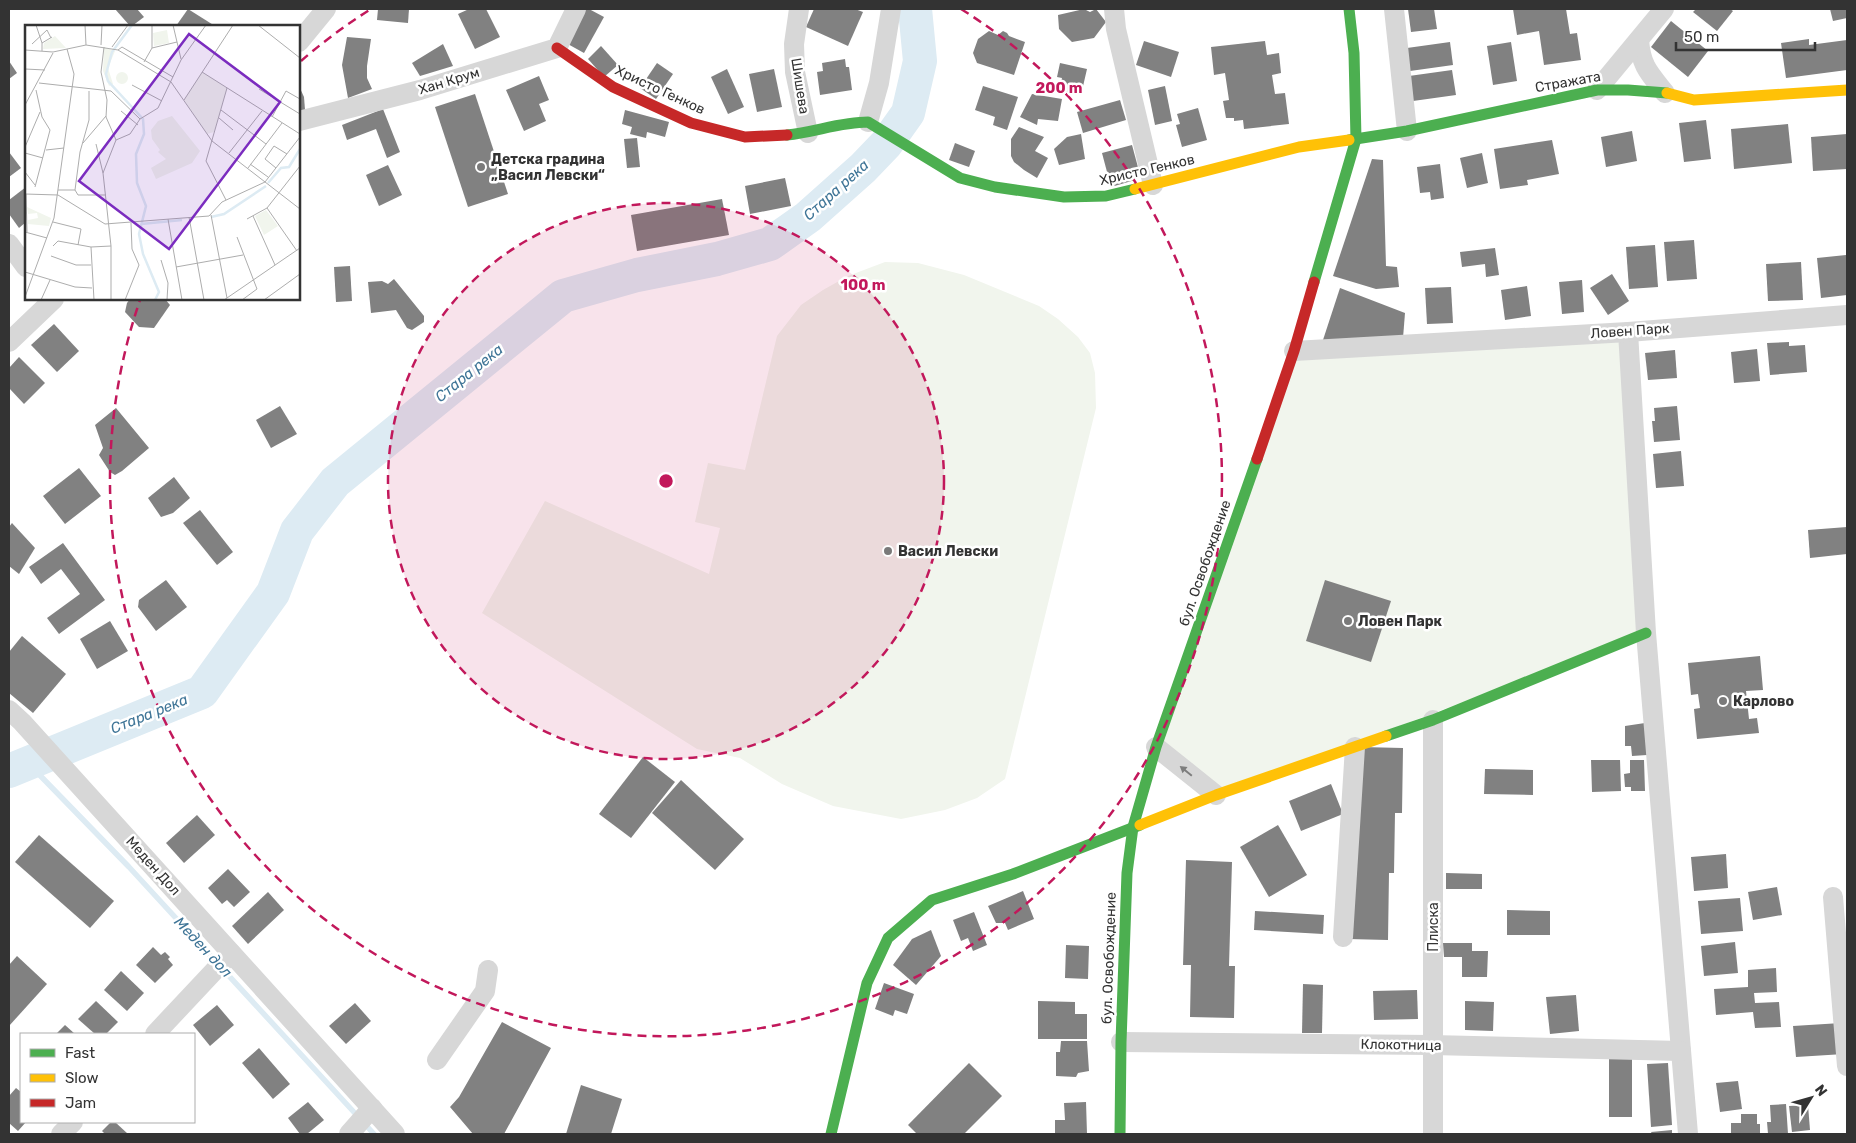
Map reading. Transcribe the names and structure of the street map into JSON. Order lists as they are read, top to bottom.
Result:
{
  "streets": {
    "street": [
      "Хан Крум",
      "Стражата",
      "Шишева",
      "Христо Генков",
      "Ловен Парк",
      "бул. Освобождение",
      "Меден Дол",
      "Плиска",
      "Клокотница"
    ]
  },
  "crossings": [
    ["Хан Крум", "Христо Генков"],
    ["Стражата", "Христо Генков"],
    ["Стражата", "бул. Освобождение"],
    ["Шишева", "Христо Генков"],
    ["Христо Генков", "бул. Освобождение"],
    ["Ловен Парк", "бул. Освобождение"],
    ["бул. Освобождение", "Клокотница"],
    ["Плиска", "Клокотница"]
  ],
  "water": ["Стара река", "Меден дол"],
  "places": [
    "Детска градина „Васил Левски“",
    "Васил Левски",
    "Ловен Парк",
    "Карлово"
  ],
  "legend": ["Fast", "Slow", "Jam"],
  "scale_bar": "50 m",
  "north": "top right",
  "rings": ["200 m", "100 m"]
}
